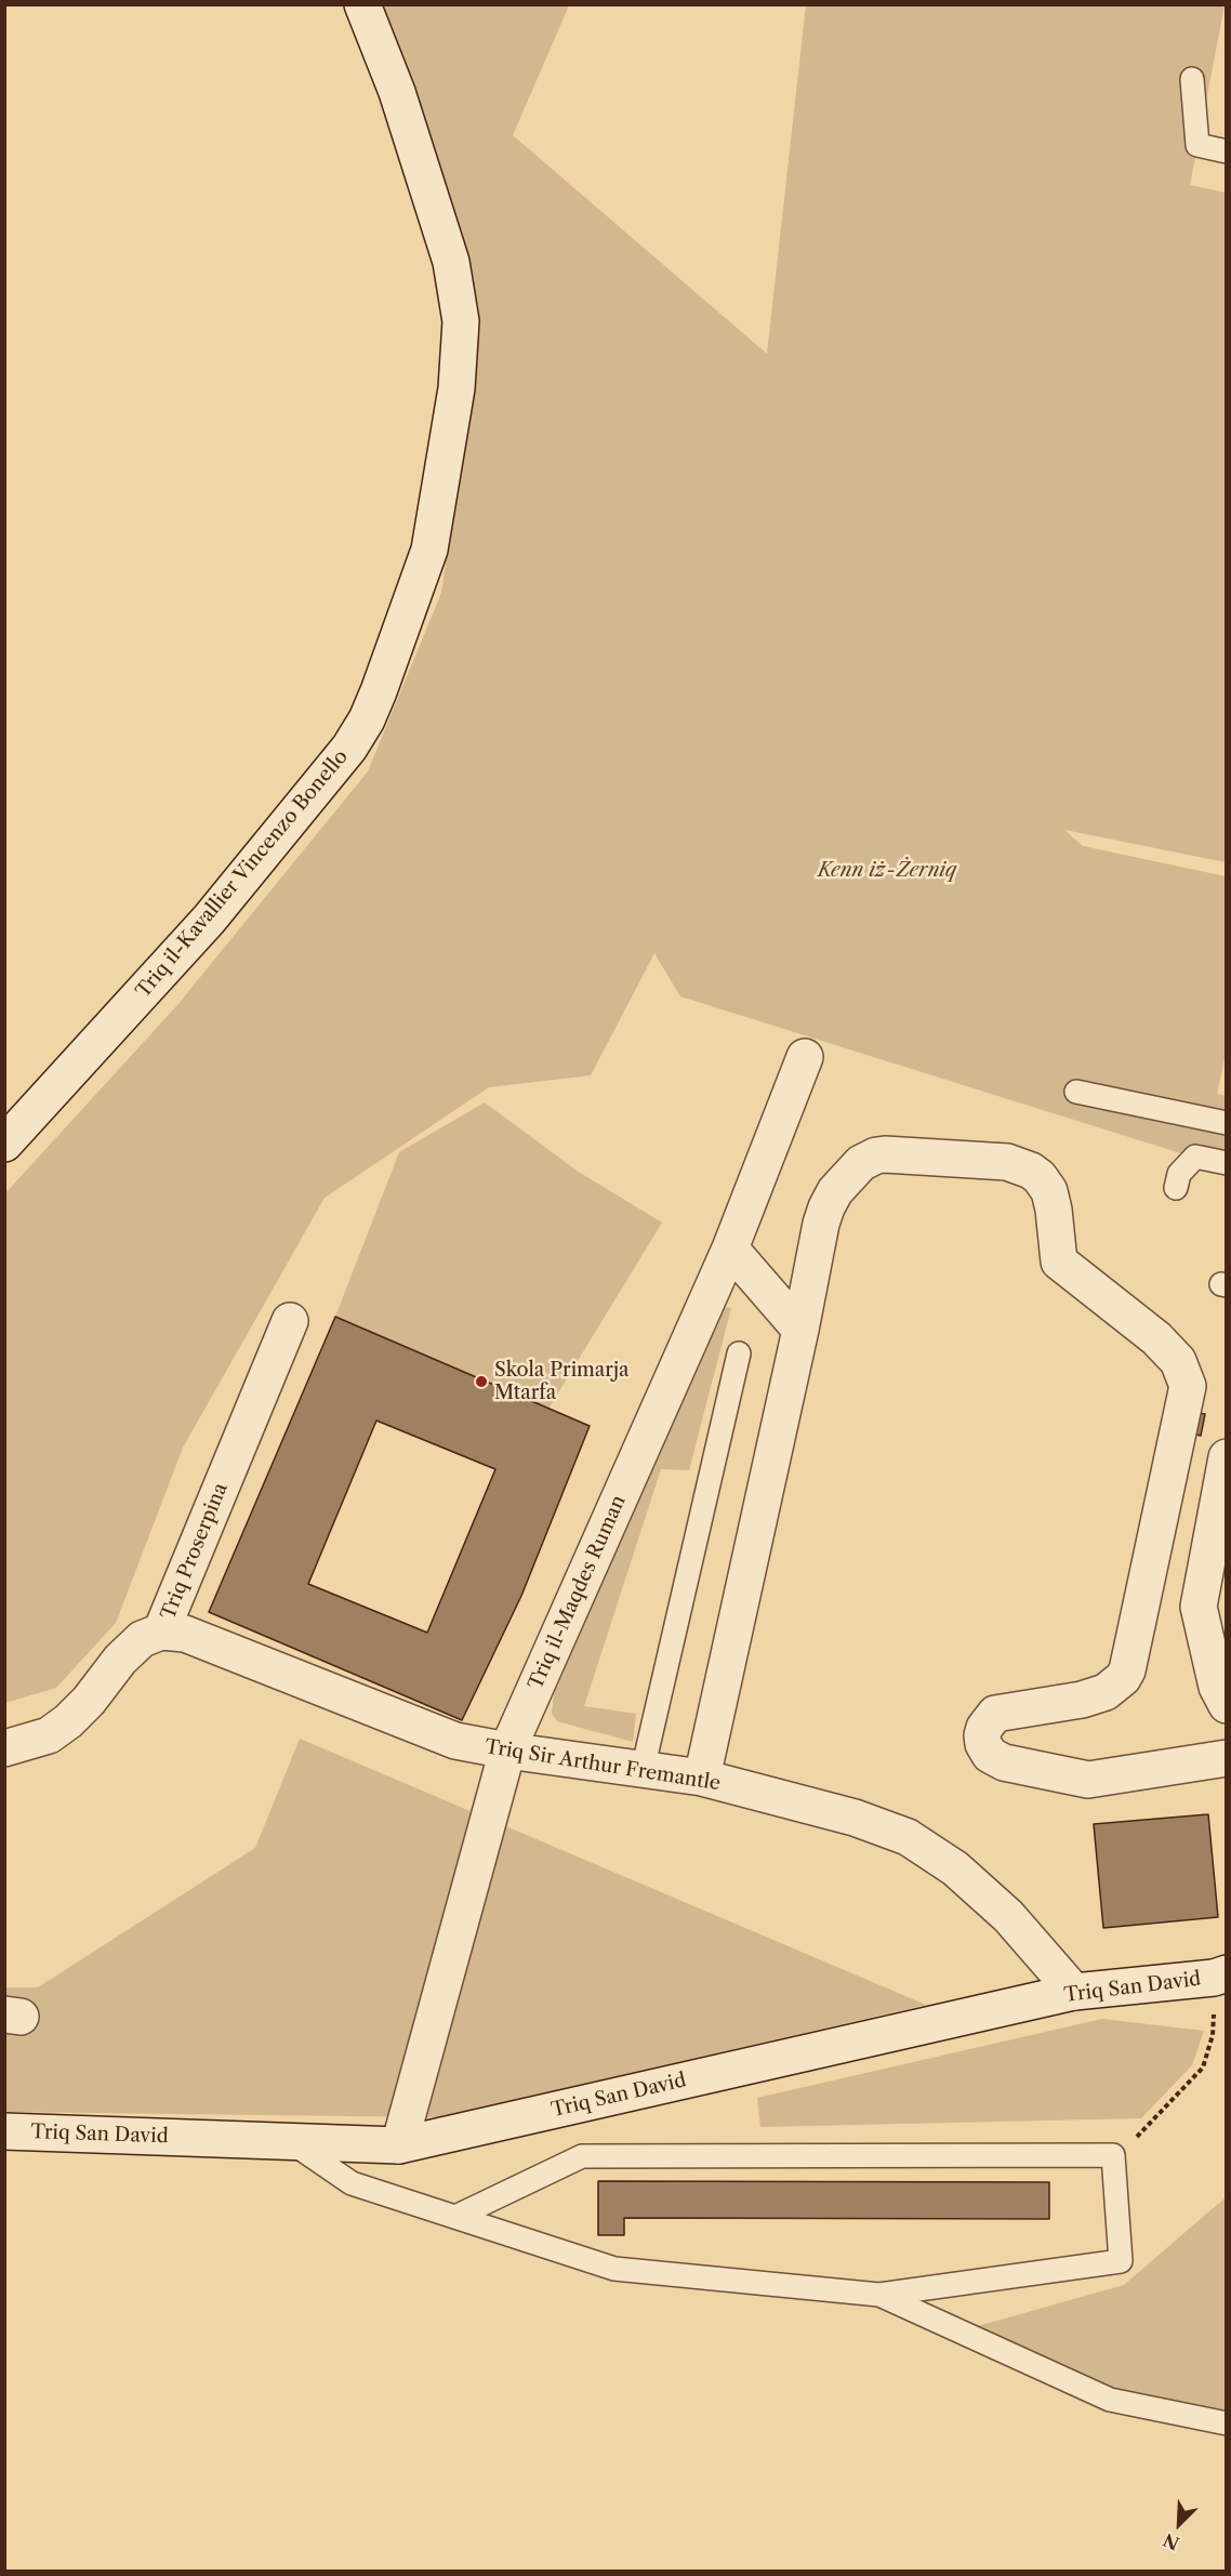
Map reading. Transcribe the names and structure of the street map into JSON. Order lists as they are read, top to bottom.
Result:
{
  "streets": {
    "street": [
      "Triq il-Kavallier Vincenzo Bonello",
      "Triq Proserpina",
      "Triq il-Maqdes Ruman",
      "Triq Sir Arthur Fremantle",
      "Triq San David"
    ]
  },
  "crossings": [
    ["Triq Proserpina", "Triq Sir Arthur Fremantle"],
    ["Triq il-Maqdes Ruman", "Triq Sir Arthur Fremantle"],
    ["Triq il-Maqdes Ruman", "Triq San David"],
    ["Triq Sir Arthur Fremantle", "Triq San David"]
  ],
  "parks": ["Kenn iż-Żerniq"],
  "places": ["Skola Primarja Mtarfa"],
  "north": "bottom left"
}
